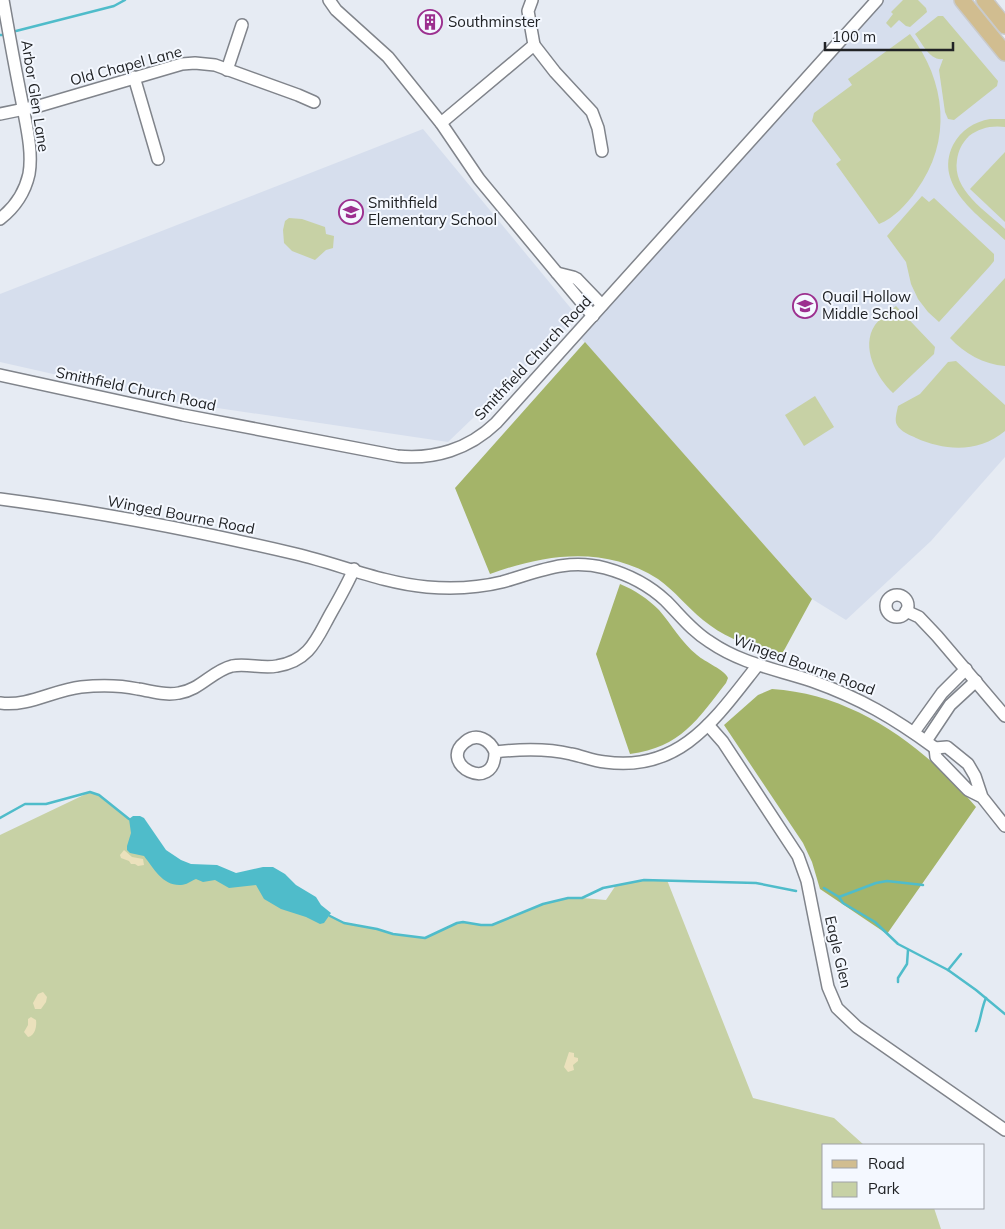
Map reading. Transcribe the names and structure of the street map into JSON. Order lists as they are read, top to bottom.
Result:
{
  "streets": {
    "street": [
      "Old Chapel Lane",
      "Arbor Glen Lane",
      "Smithfield Church Road",
      "Winged Bourne Road",
      "Eagle Glen"
    ]
  },
  "crossings": [
    ["Old Chapel Lane", "Arbor Glen Lane"]
  ],
  "places": {
    "building": ["Southminster"],
    "school or university": ["Smithfield Elementary School", "Quail Hollow Middle School"]
  },
  "legend": ["Road", "Park"],
  "scale_bar": "100 m"
}
